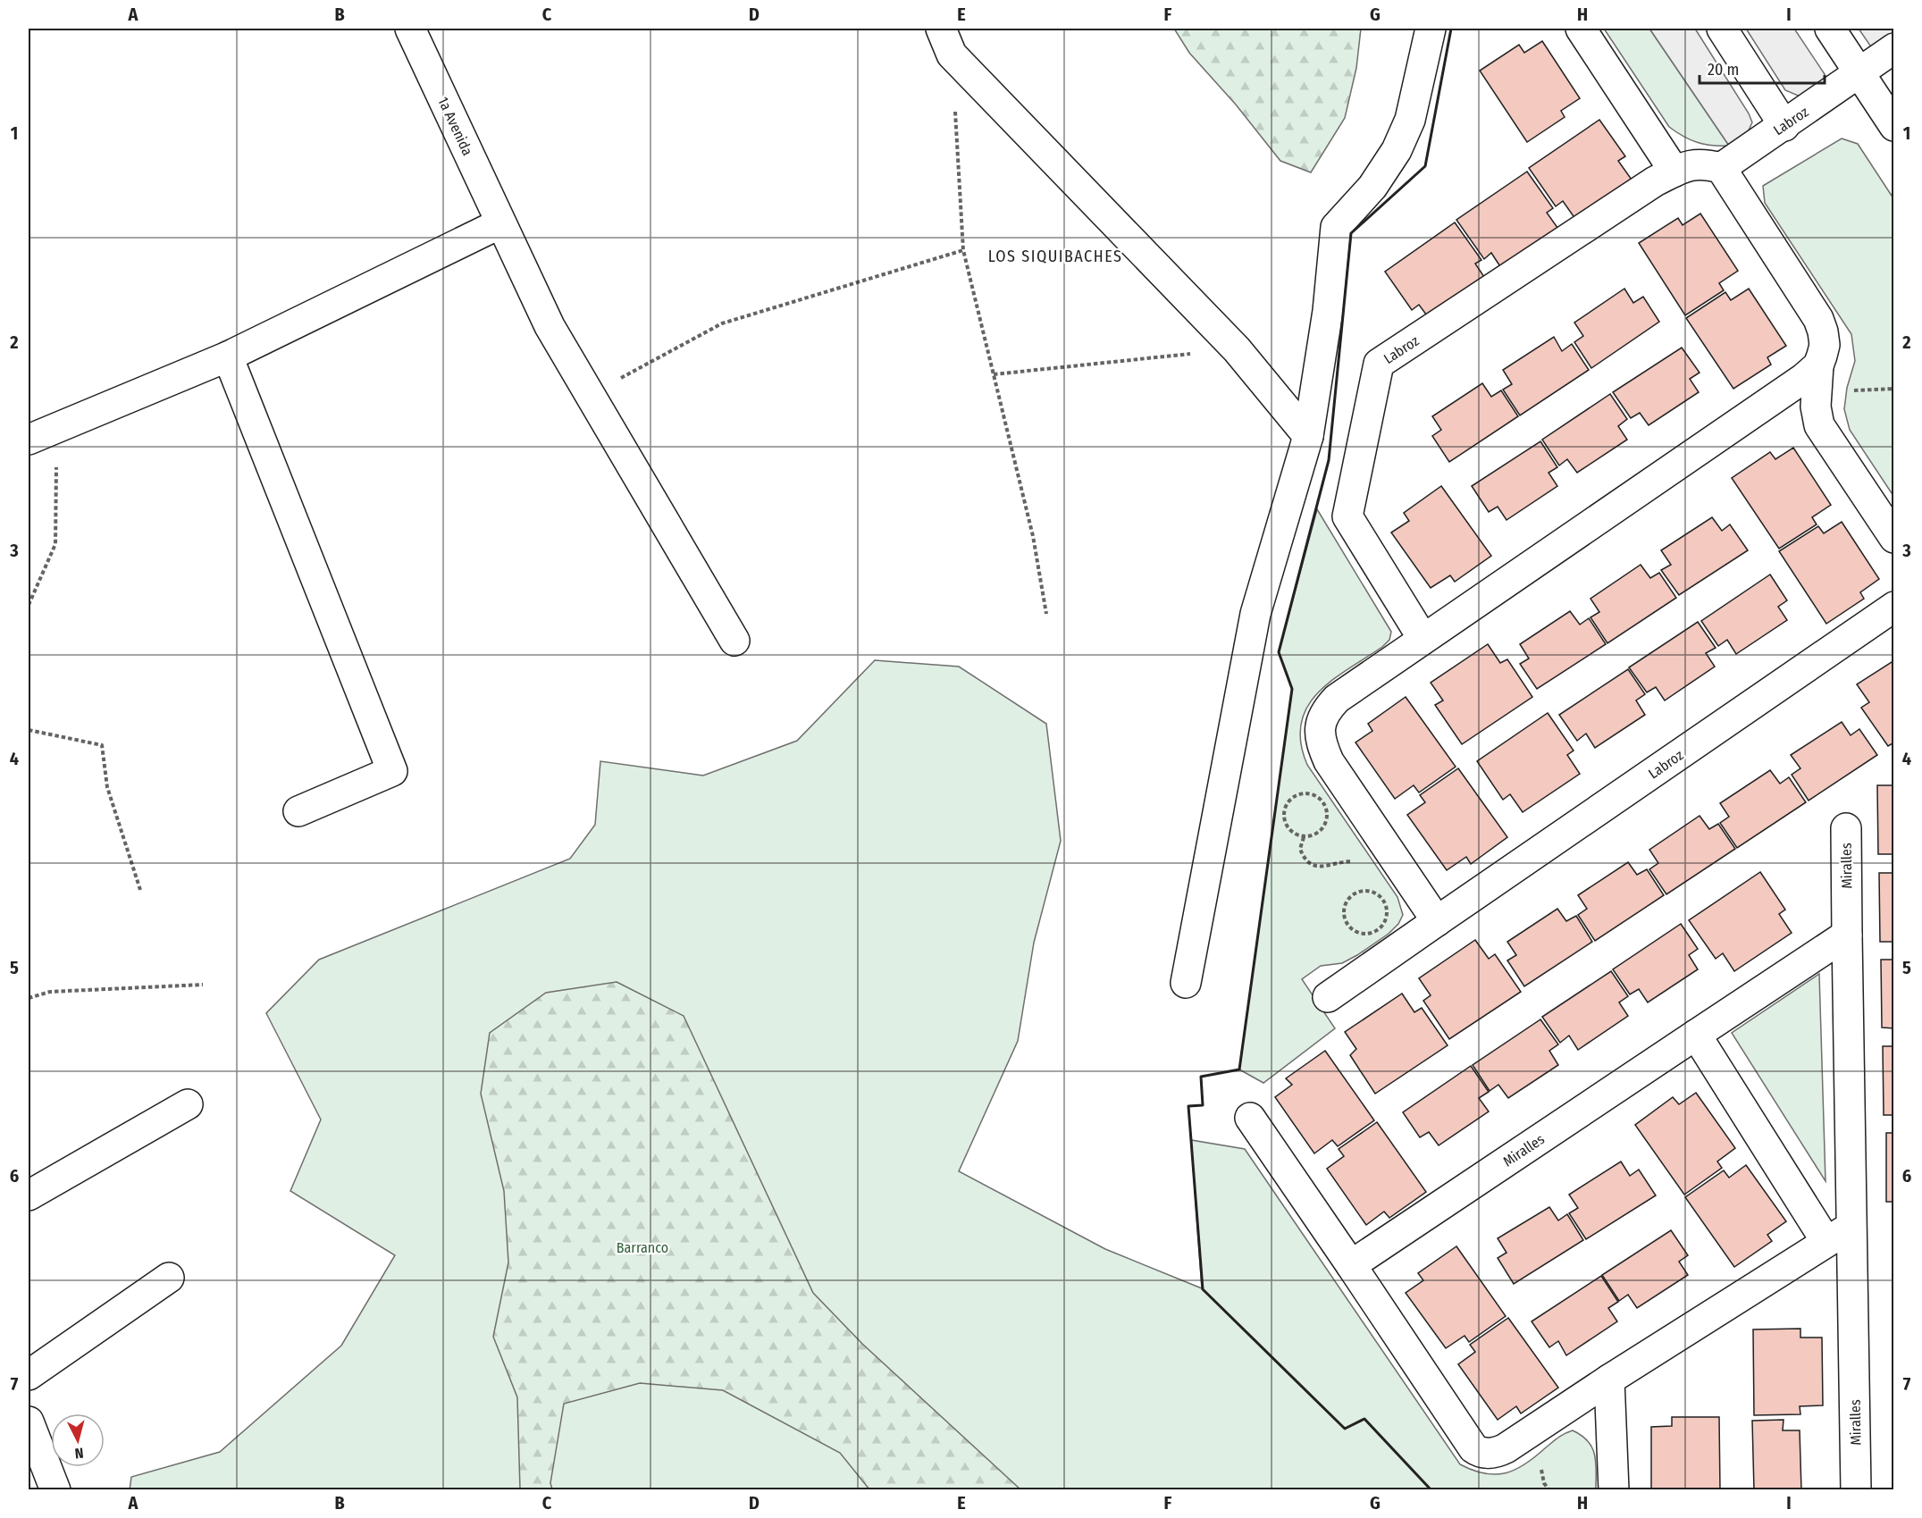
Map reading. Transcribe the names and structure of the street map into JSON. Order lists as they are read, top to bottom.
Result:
{
  "streets": {
    "street": ["Labroz", "1a Avenida", "Miralles"]
  },
  "districts": ["LOS SIQUIBACHES"],
  "parks": ["Barranco"],
  "scale_bar": "20 m",
  "north": "bottom",
  "grid": {
    "columns": [
      "A",
      "B",
      "C",
      "D",
      "E",
      "F",
      "G",
      "H",
      "I"
    ],
    "rows": [
      "1",
      "2",
      "3",
      "4",
      "5",
      "6",
      "7"
    ]
  }
}
